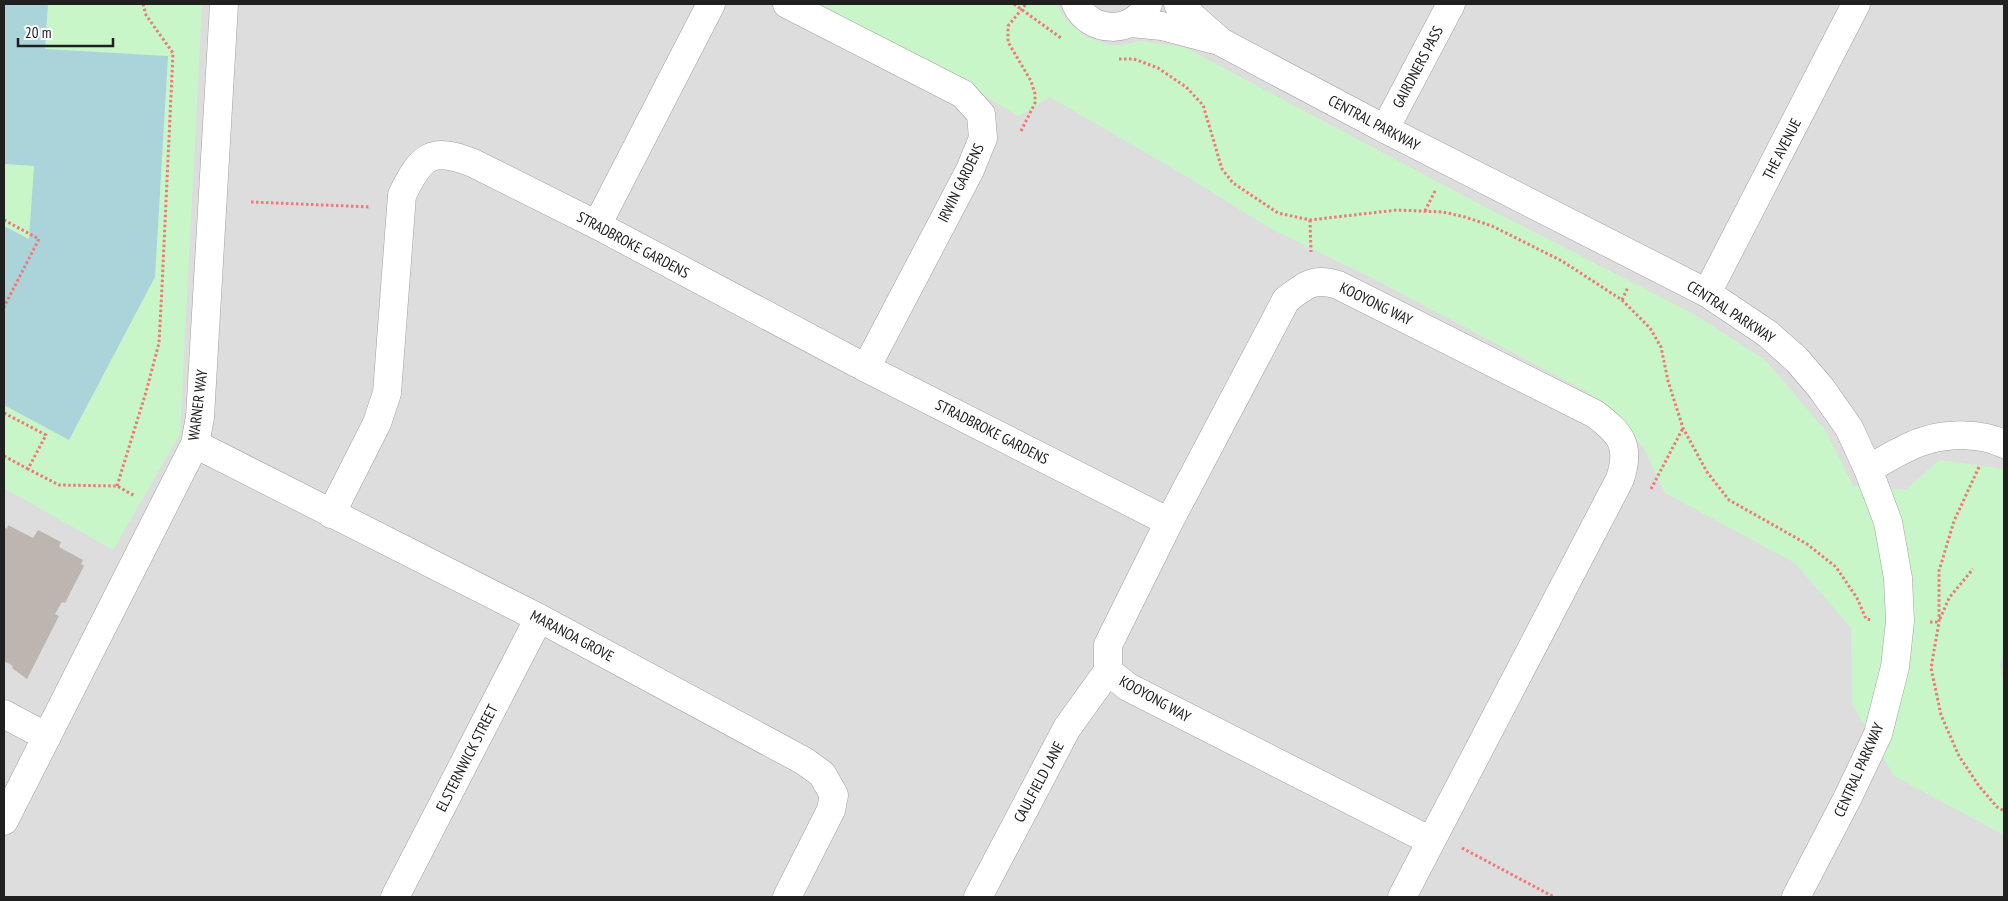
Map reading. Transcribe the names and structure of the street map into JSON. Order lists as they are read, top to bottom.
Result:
{
  "streets": {
    "street": [
      "GAIRDNERS PASS",
      "CENTRAL PARKWAY",
      "THE AVENUE",
      "IRWIN GARDENS",
      "STRADBROKE GARDENS",
      "KOOYONG WAY",
      "WARNER WAY",
      "MARANOA GROVE",
      "ELSTERNWICK STREET",
      "CAULFIELD LANE"
    ]
  },
  "crossings": [
    ["GAIRDNERS PASS", "CENTRAL PARKWAY"],
    ["CENTRAL PARKWAY", "THE AVENUE"],
    ["IRWIN GARDENS", "STRADBROKE GARDENS"],
    ["STRADBROKE GARDENS", "KOOYONG WAY"],
    ["STRADBROKE GARDENS", "MARANOA GROVE"],
    ["KOOYONG WAY", "CAULFIELD LANE"],
    ["WARNER WAY", "MARANOA GROVE"],
    ["MARANOA GROVE", "ELSTERNWICK STREET"]
  ],
  "scale_bar": "20 m"
}
